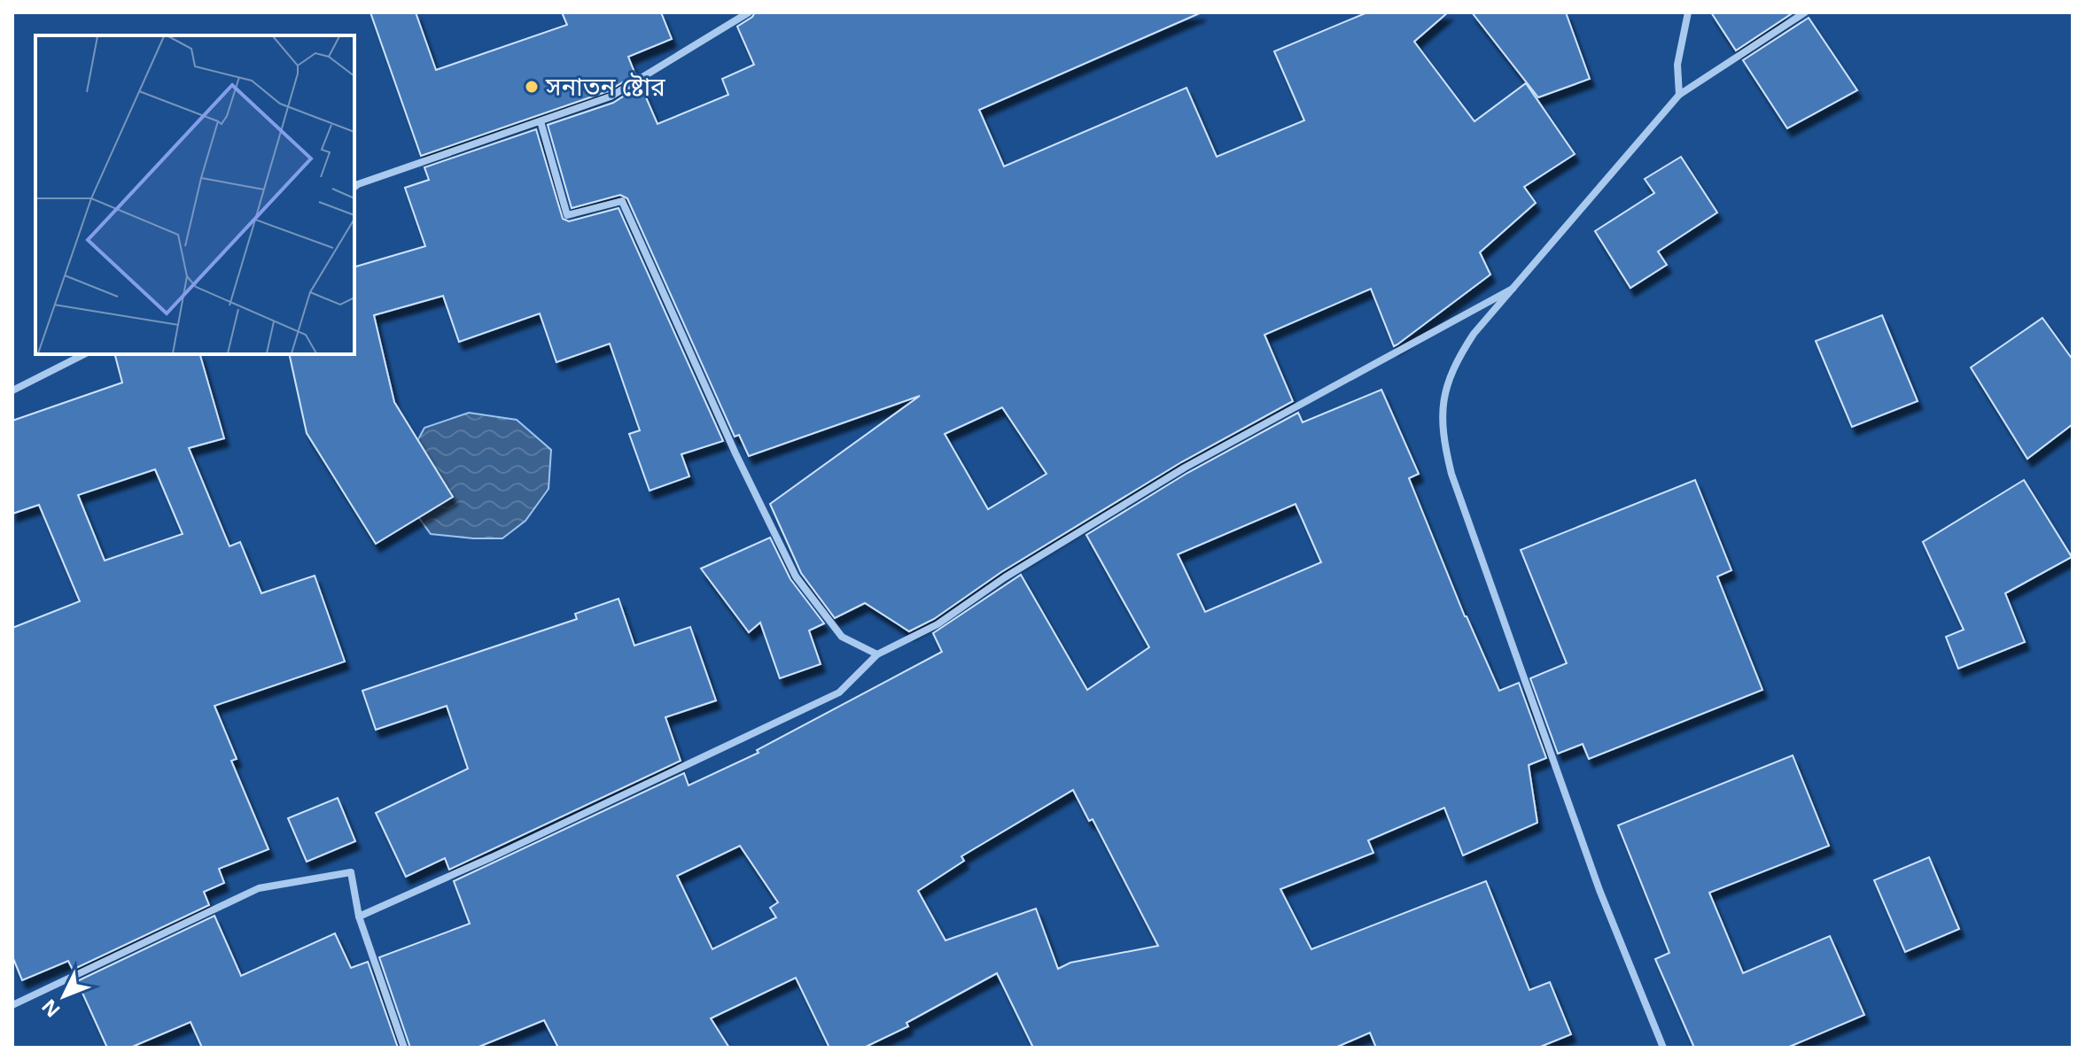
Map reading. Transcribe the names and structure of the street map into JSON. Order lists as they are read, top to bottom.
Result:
{
  "places": ["সনাতন ষ্টোর"],
  "north": "bottom left"
}
